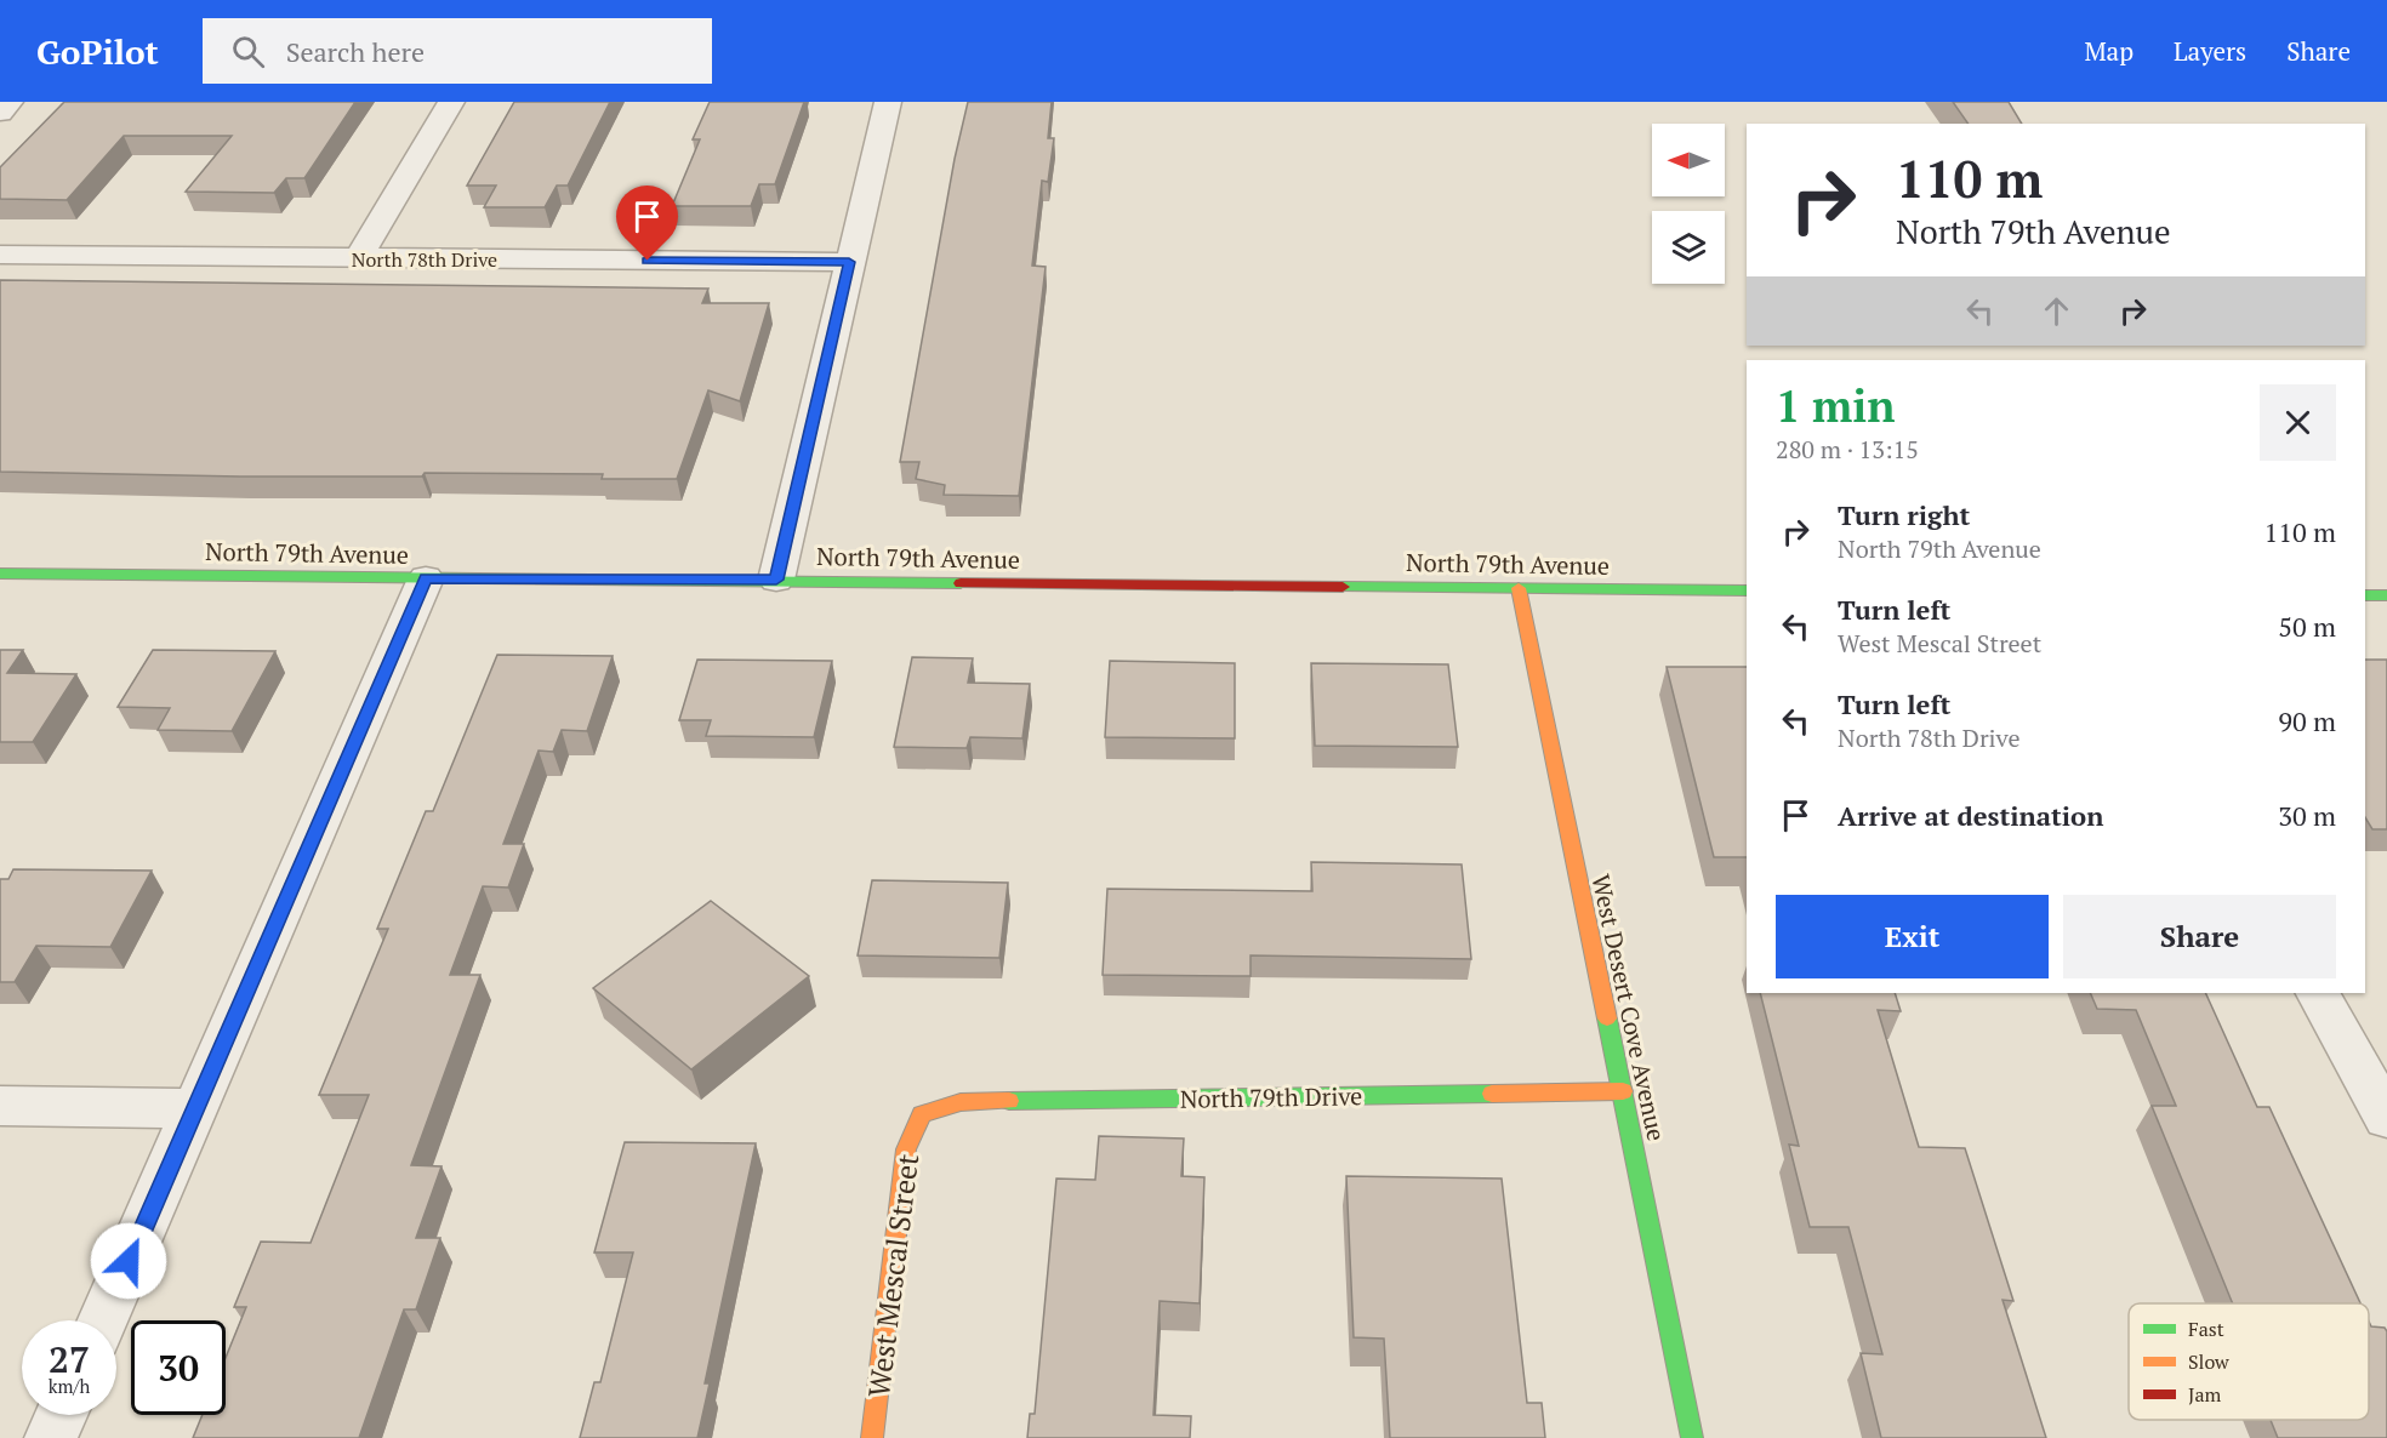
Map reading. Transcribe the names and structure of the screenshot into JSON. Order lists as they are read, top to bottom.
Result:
{
  "streets": {
    "street": [
      "North 78th Drive",
      "North 79th Avenue",
      "West Desert Cove Avenue",
      "North 79th Drive",
      "West Mescal Street"
    ]
  },
  "crossings": [
    ["North 79th Avenue", "West Desert Cove Avenue"],
    ["West Desert Cove Avenue", "North 79th Drive"],
    ["North 79th Drive", "West Mescal Street"]
  ],
  "legend": ["Fast", "Slow", "Jam"],
  "north": "left",
  "page": {
    "header": "GoPilot",
    "search": "Search here",
    "nav": ["Map", "Layers", "Share"],
    "turn": ["110 m", "North 79th Avenue"],
    "heading": ["1 min", "280 m · 13:15"],
    "list": [
      {
        "name": "Turn right",
        "note": "North 79th Avenue",
        "value": "110 m"
      },
      {
        "name": "Turn left",
        "note": "West Mescal Street",
        "value": "50 m"
      },
      {
        "name": "Turn left",
        "note": "North 78th Drive",
        "value": "90 m"
      },
      {
        "name": "Arrive at destination",
        "value": "30 m"
      }
    ],
    "buttons": ["Exit", "Share"],
    "speed": "27 km/h",
    "limit": "30"
  }
}
